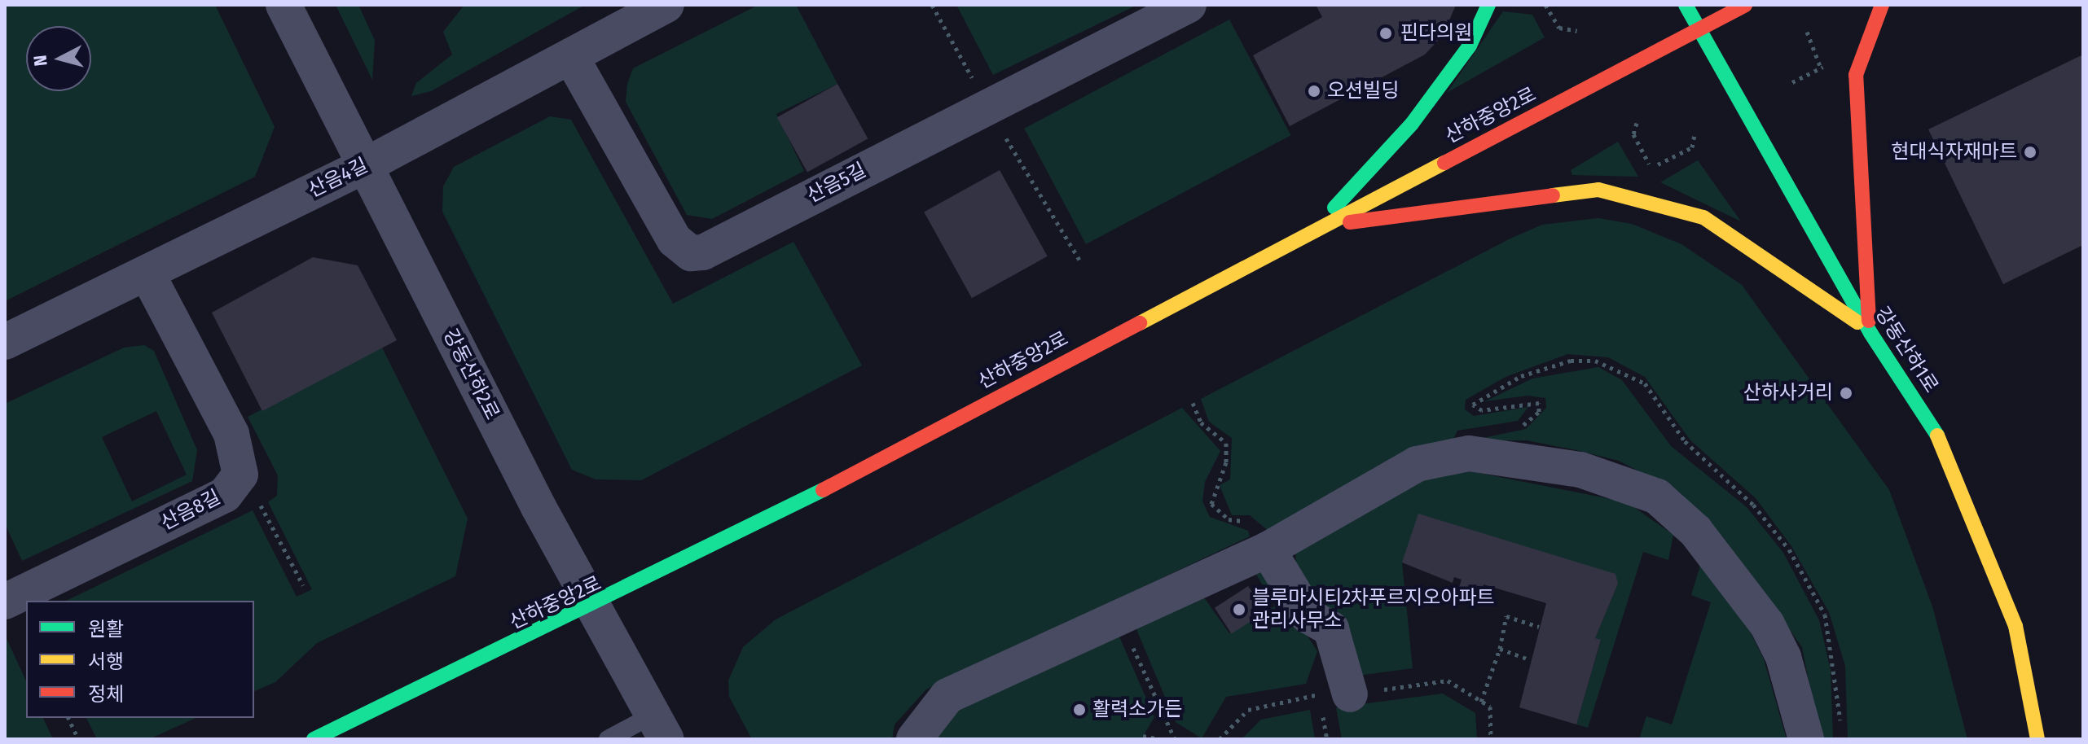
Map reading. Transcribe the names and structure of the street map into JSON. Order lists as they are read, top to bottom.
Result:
{
  "streets": {
    "main road": ["산하중앙2로", "강동산하1로"],
    "street": [
      "산음4길",
      "산음5길",
      "강동산하2로",
      "산음8길"
    ]
  },
  "crossings": [
    ["산하중앙2로", "강동산하1로"],
    ["산하중앙2로", "강동산하2로"],
    ["산음4길", "산음5길"],
    ["산음4길", "강동산하2로"],
    ["산음4길", "산음8길"]
  ],
  "places": [
    "핀다의원",
    "오션빌딩",
    "현대식자재마트",
    "산하사거리",
    "블루마시티2차푸르지오아파트 관리사무소",
    "활력소가든"
  ],
  "legend": ["원활", "서행", "정체"],
  "north": "left"
}
